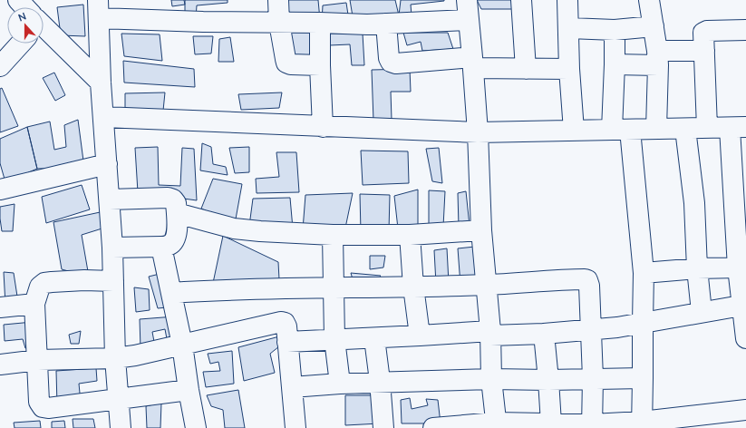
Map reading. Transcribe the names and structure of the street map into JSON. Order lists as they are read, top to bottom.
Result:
{
  "north": "top"
}
